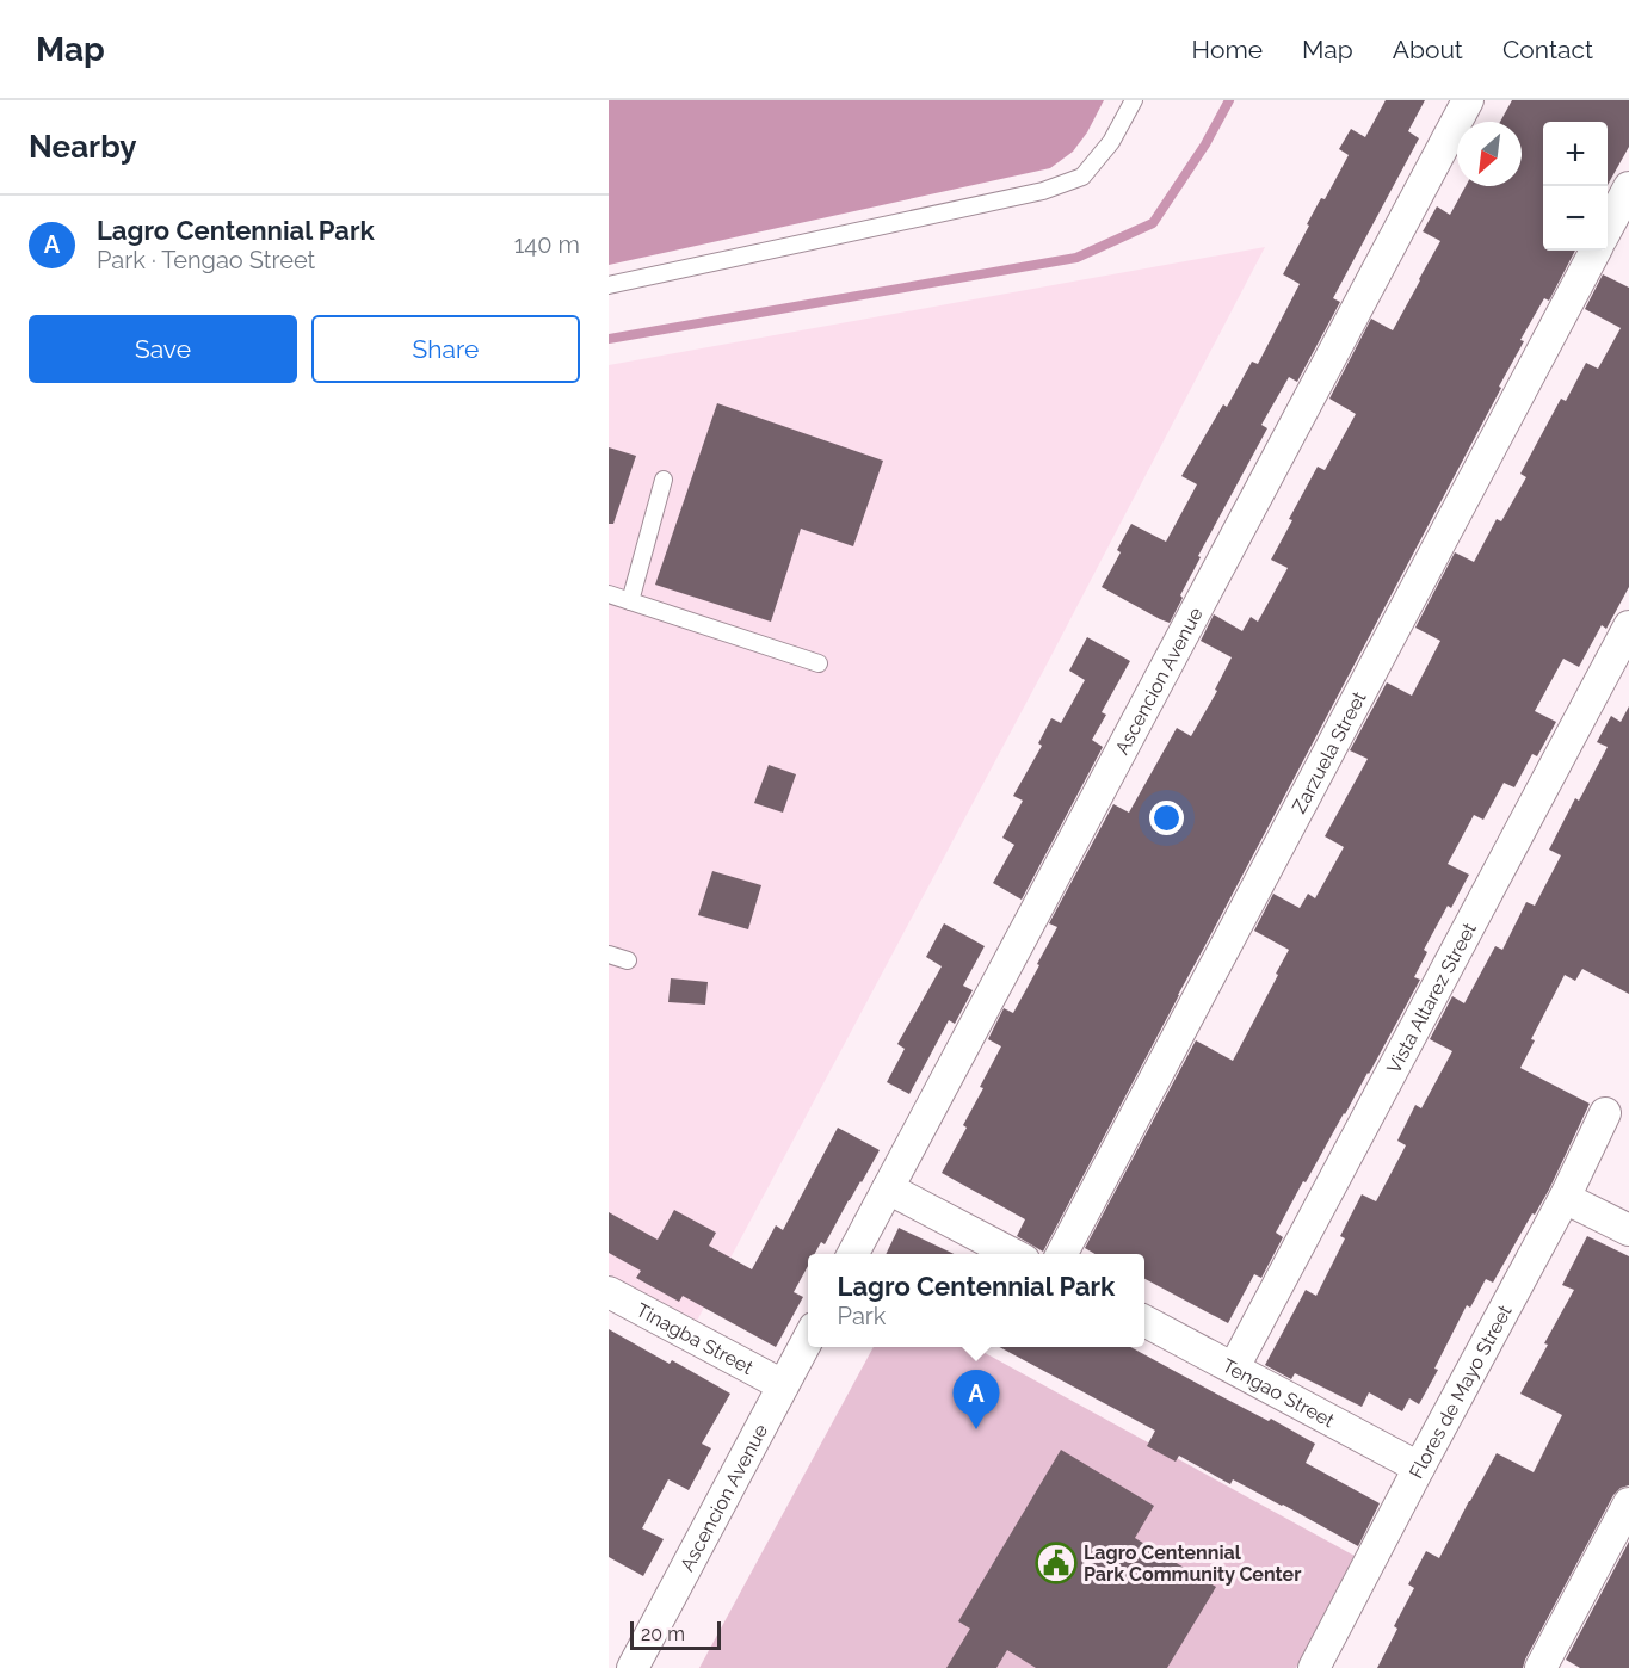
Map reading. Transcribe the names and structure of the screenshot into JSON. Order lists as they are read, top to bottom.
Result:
{
  "streets": {
    "street": [
      "Ascencion Avenue",
      "Zarzuela Street",
      "Vista Altarez Street",
      "Tinagba Street",
      "Flores de Mayo Street",
      "Tengao Street"
    ]
  },
  "crossings": [
    ["Ascencion Avenue", "Tinagba Street"],
    ["Vista Altarez Street", "Tengao Street"],
    ["Flores de Mayo Street", "Tengao Street"]
  ],
  "places": {
    "public building": ["Lagro Centennial Park Community Center"]
  },
  "scale_bar": "20 m",
  "north": "bottom left",
  "page": {
    "header": "Map",
    "nav": [
      "Home",
      "Map",
      "About",
      "Contact"
    ],
    "heading": "Nearby",
    "map_buttons": ["+", "−"],
    "list": [
      {
        "mark": "A",
        "name": "Lagro Centennial Park",
        "note": "Park · Tengao Street",
        "value": "140 m"
      }
    ],
    "buttons": ["Save", "Share"],
    "popup": ["Lagro Centennial Park", "Park"],
    "pins": "A",
    "scale": "20 m"
  }
}
